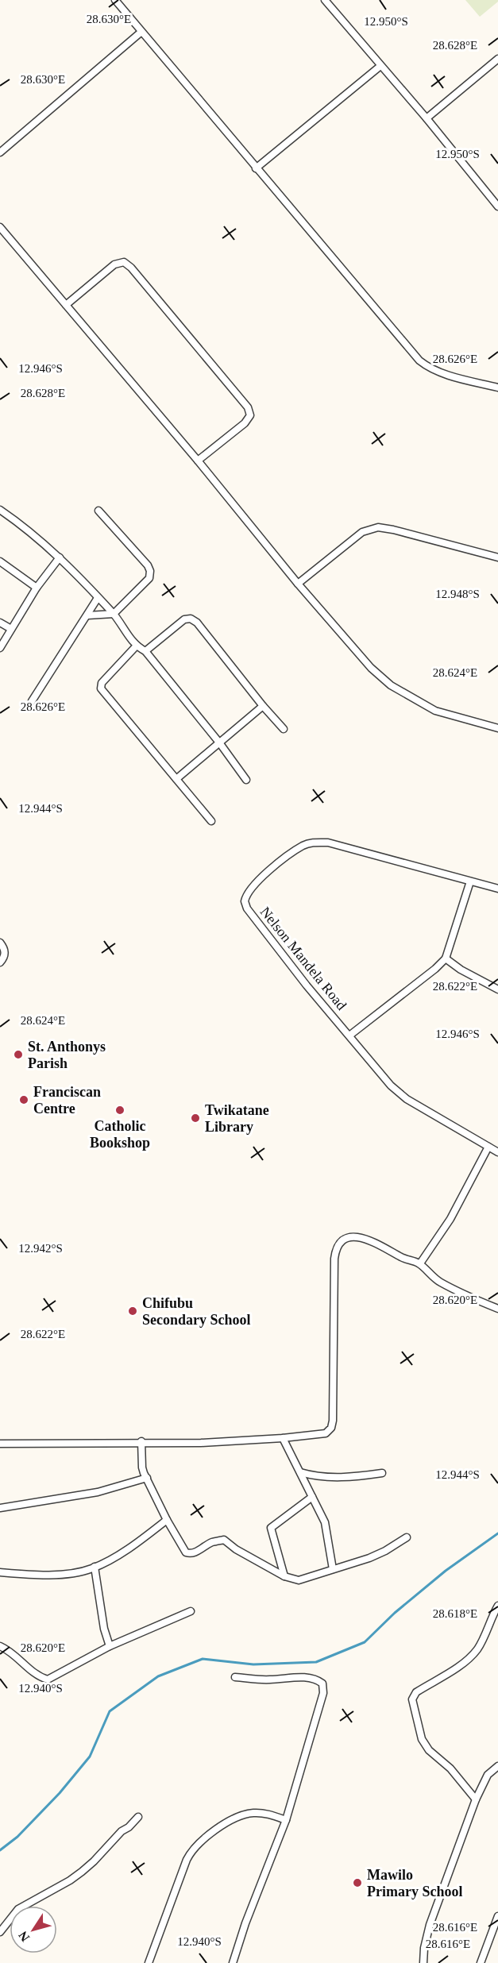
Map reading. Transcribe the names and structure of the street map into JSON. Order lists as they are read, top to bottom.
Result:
{
  "streets": {
    "street": ["Nelson Mandela Road"]
  },
  "places": [
    "St. Anthonys Parish",
    "Franciscan Centre",
    "Catholic Bookshop",
    "Twikatane Library",
    "Chifubu Secondary School",
    "Mawilo Primary School"
  ],
  "north": "bottom left",
  "coordinates": [
    "28.630°E",
    "12.950°S",
    "28.628°E",
    "28.626°E",
    "12.946°S",
    "12.948°S",
    "28.624°E",
    "12.944°S",
    "28.622°E",
    "12.942°S",
    "28.620°E",
    "28.618°E",
    "12.940°S",
    "28.616°E"
  ]
}
